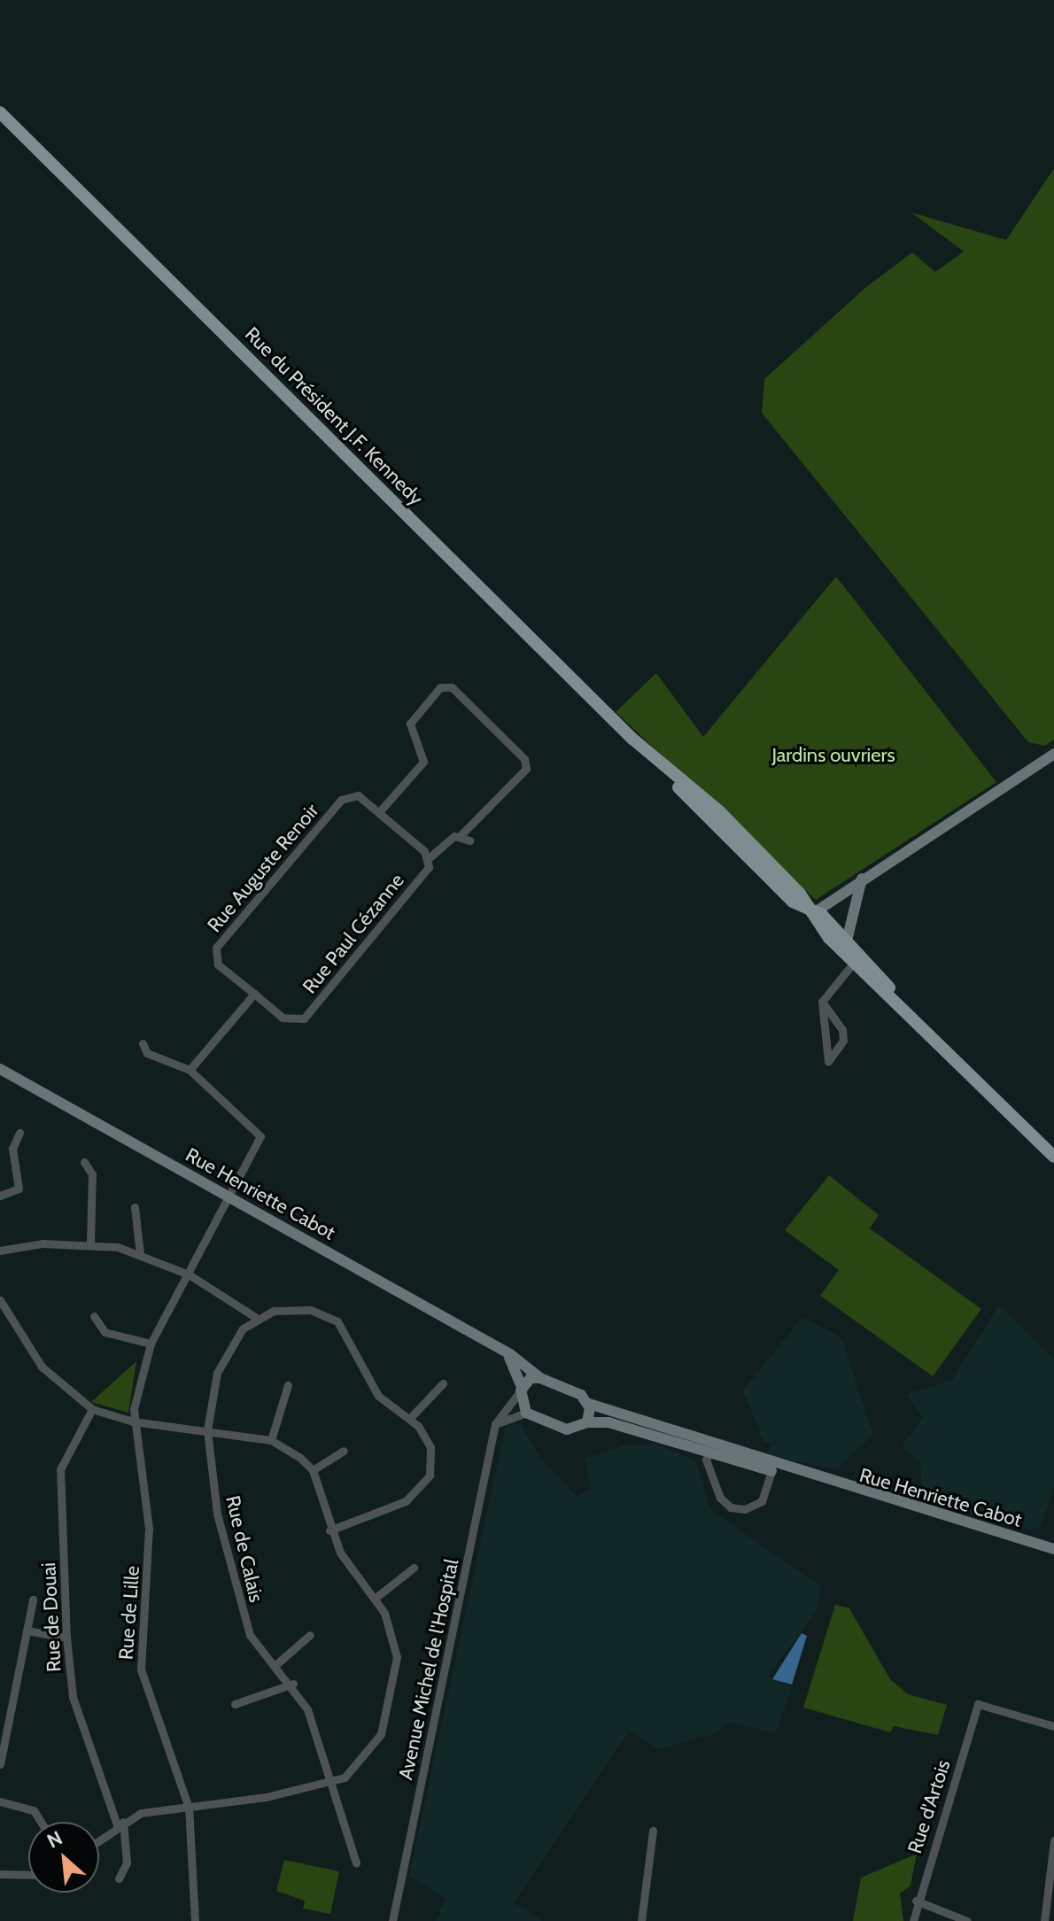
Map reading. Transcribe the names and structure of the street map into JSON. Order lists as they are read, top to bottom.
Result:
{
  "streets": {
    "main road": ["Rue du Président J.F. Kennedy"],
    "street": [
      "Rue Auguste Renoir",
      "Rue Paul Cézanne",
      "Rue Henriette Cabot",
      "Rue de Calais",
      "Rue de Lille",
      "Rue de Douai",
      "Avenue Michel de l'Hospital",
      "Rue d'Artois"
    ]
  },
  "crossings": [
    ["Rue Auguste Renoir", "Rue Paul Cézanne"],
    ["Rue Henriette Cabot", "Rue de Lille"]
  ],
  "parks": ["Jardins ouvriers"],
  "north": "top left"
}
